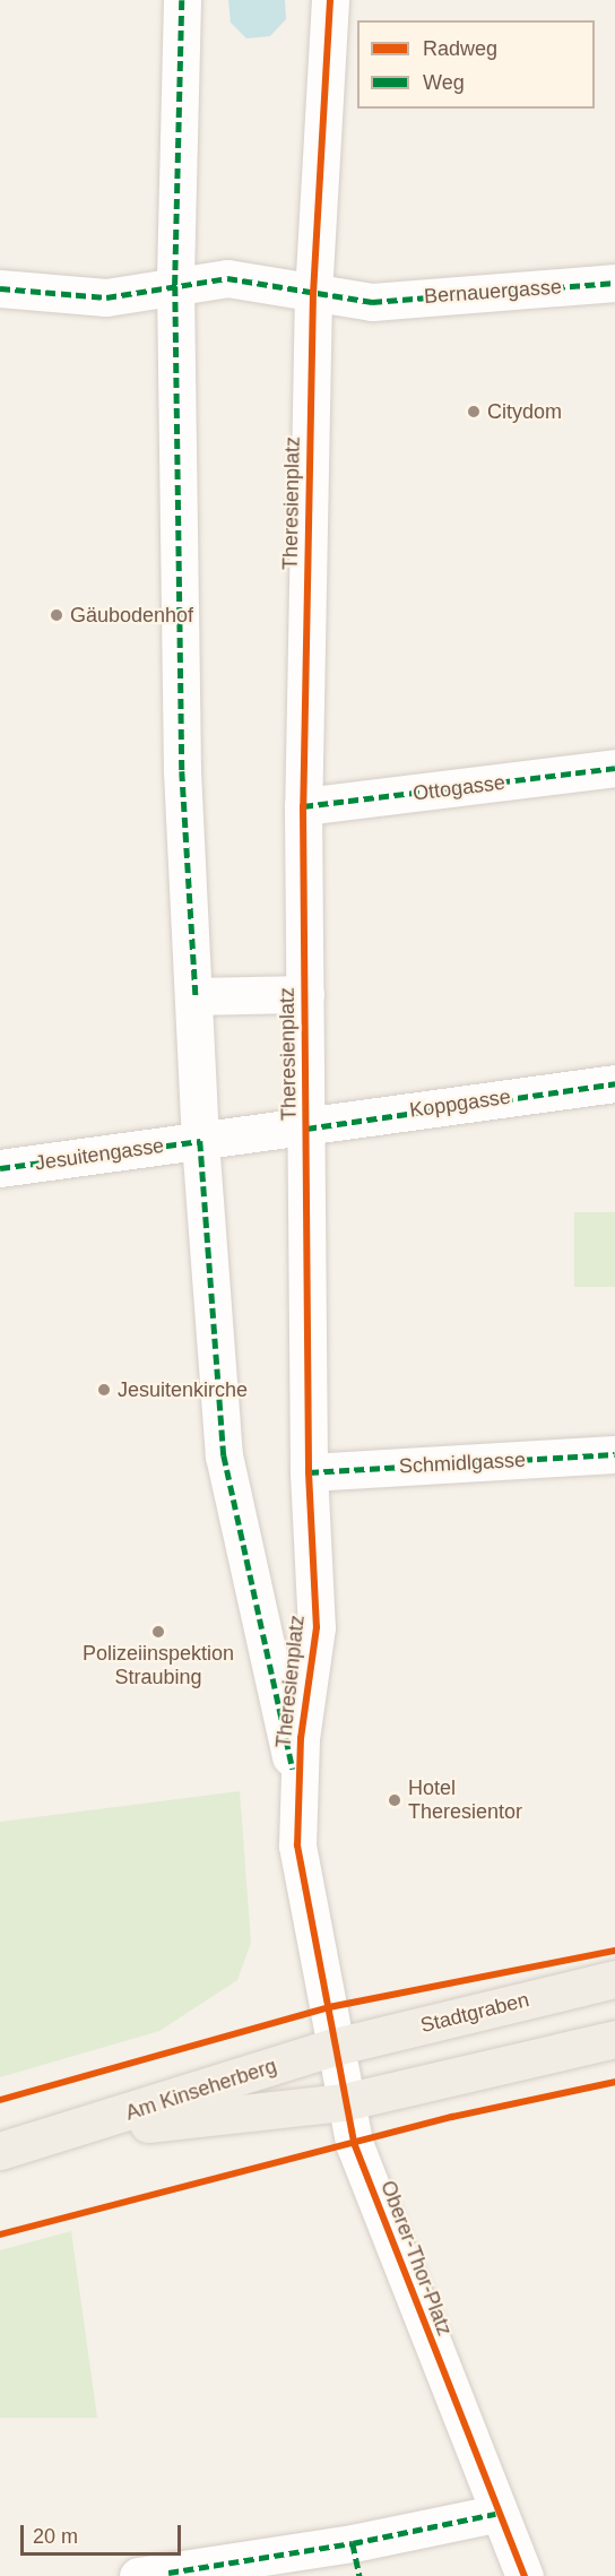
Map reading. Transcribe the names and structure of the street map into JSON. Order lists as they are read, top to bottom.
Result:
{
  "streets": {
    "main road": ["Stadtgraben", "Am Kinseherberg"],
    "street": [
      "Bernauergasse",
      "Theresienplatz",
      "Ottogasse",
      "Koppgasse",
      "Jesuitengasse",
      "Schmidlgasse",
      "Oberer-Thor-Platz"
    ]
  },
  "crossings": [
    ["Bernauergasse", "Theresienplatz"],
    ["Theresienplatz", "Ottogasse"],
    ["Theresienplatz", "Koppgasse"],
    ["Theresienplatz", "Jesuitengasse"],
    ["Theresienplatz", "Schmidlgasse"],
    ["Theresienplatz", "Stadtgraben"],
    ["Theresienplatz", "Am Kinseherberg"],
    ["Theresienplatz", "Oberer-Thor-Platz"],
    ["Koppgasse", "Jesuitengasse"],
    ["Stadtgraben", "Am Kinseherberg"],
    ["Am Kinseherberg", "Oberer-Thor-Platz"]
  ],
  "places": [
    "Citydom",
    "Gäubodenhof",
    "Jesuitenkirche",
    "Polizeiinspektion Straubing",
    "Hotel Theresientor"
  ],
  "legend": ["Radweg", "Weg"],
  "scale_bar": "20 m"
}
